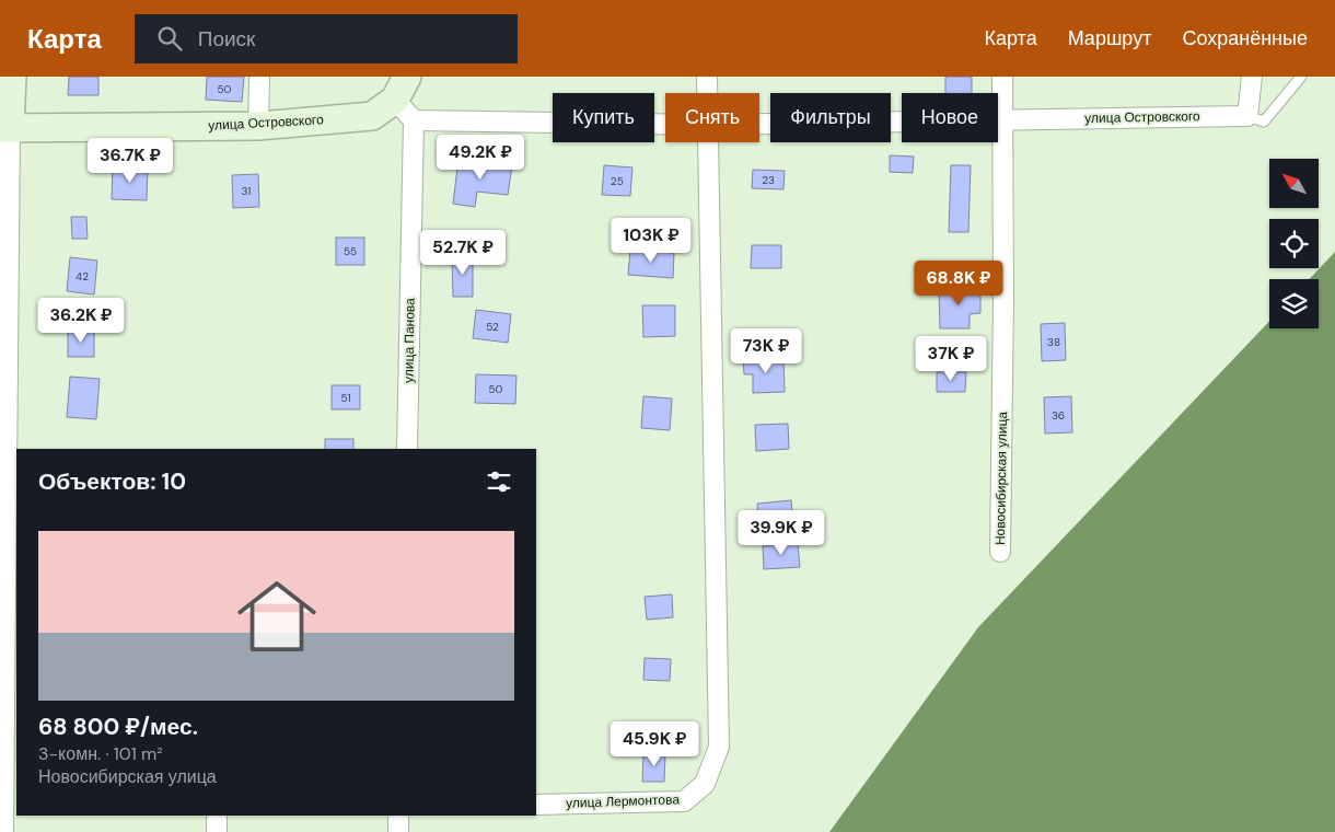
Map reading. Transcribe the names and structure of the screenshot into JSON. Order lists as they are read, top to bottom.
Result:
{
  "streets": {
    "main road": ["улица Островского"],
    "street": ["улица Панова", "Новосибирская улица", "улица Лермонтова"]
  },
  "crossings": [
    ["улица Островского", "улица Панова"],
    ["улица Островского", "Новосибирская улица"]
  ],
  "house_numbers": [
    "50",
    "23",
    "25",
    "31",
    "55",
    "42",
    "52",
    "38",
    "50",
    "51",
    "36"
  ],
  "north": "top left",
  "page": {
    "header": "Карта",
    "search": "Поиск",
    "nav": ["Карта", "Маршрут", "Сохранённые"],
    "chip": [
      "Купить",
      "Снять",
      "Фильтры",
      "Новое"
    ],
    "price": [
      "49.2K ₽",
      "36.7K ₽",
      "103K ₽",
      "52.7K ₽",
      "68.8K ₽",
      "36.2K ₽",
      "73K ₽",
      "37K ₽",
      "39.9K ₽",
      "45.9K ₽"
    ],
    "heading": "Объектов: 10",
    "list": [
      {
        "name": "68 800 ₽/мес.",
        "note": "3-комн. · 101 m² · Новосибирская улица"
      }
    ]
  }
}
